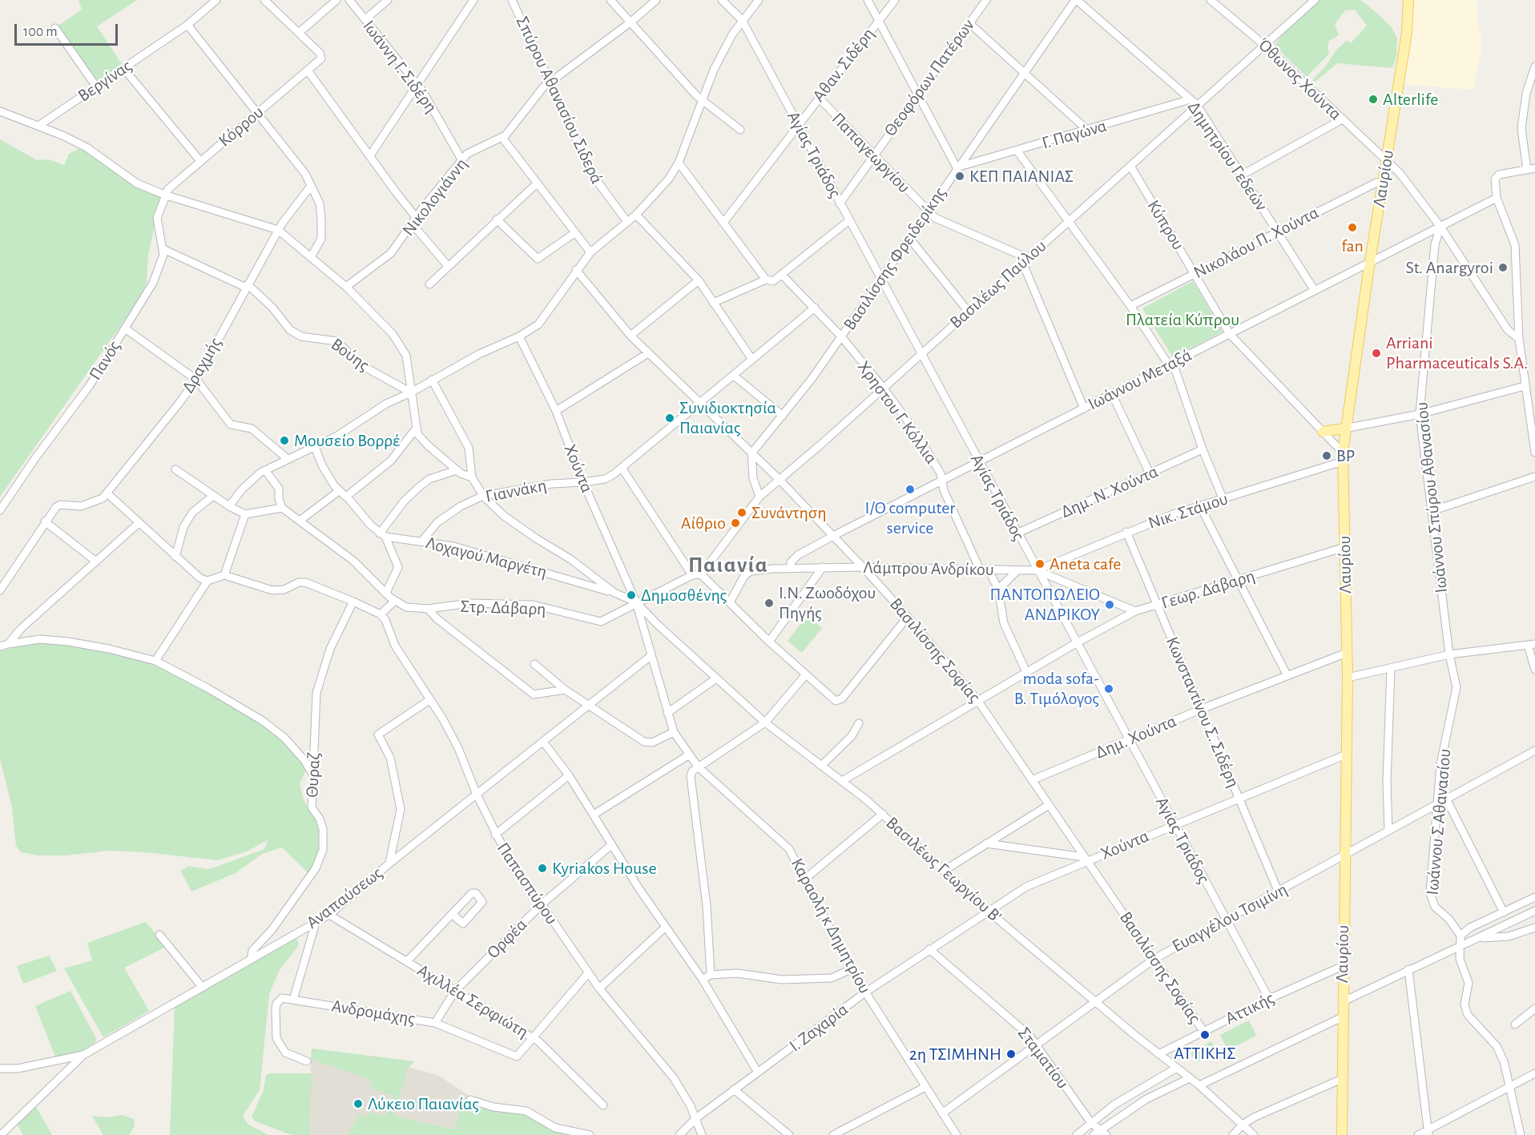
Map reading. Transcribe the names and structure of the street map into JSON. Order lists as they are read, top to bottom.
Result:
{
  "streets": {
    "main road": ["Λαυρίου"],
    "street": [
      "Αθαν. Σιδέρη",
      "Ιωάννη Γ. Σιδέρη",
      "Θεοφόρων Πατέρων",
      "Όθωνος Χούντα",
      "Βεργίνας",
      "Σπύρου Αθανασίου Σιδερά",
      "Κόρρου",
      "Γ. Παγώνα",
      "Παπαγεωργίου",
      "Αγίας Τριάδος",
      "Δημητρίου Γεδεών",
      "Νικολογιάννη",
      "Κύπρου",
      "Νικολάου Π. Χούντα",
      "Βασιλίσσης Φρειδερίκης",
      "Βασιλέως Παύλου",
      "Βούης",
      "Πανός",
      "Δραχμής",
      "Ιωάννου Μεταξά",
      "Χρηστου Γ. Κόλλια",
      "Χούντα",
      "Γιαννάκη",
      "Δημ. Ν. Χούντα",
      "Ιωάννου Σπύρου Αθανασίου",
      "Νικ. Στάμου",
      "Λοχαγού Μαργέτη",
      "Λάμπρου Ανδρίκου",
      "Γεωρ. Δάβαρη",
      "Στρ. Δάβαρη",
      "Βασιλίσσης Σοφίας",
      "Κωνσταντίνου Σ. Σιδέρη",
      "Δημ. Χούντα",
      "Θυραζ",
      "Ιωάννου Σ Αθανασίου",
      "Βασιλέως Γεωργίου Β'",
      "Παπασπύρου",
      "Αναπαύσεως",
      "Ευαγγέλου Τσιμίνη",
      "Καραολή κ Δημητρίου",
      "Ορφέα",
      "Αχιλλέα Σερφιώτη",
      "Αττικής",
      "Ανδρομάχης",
      "Ι. Ζαχαρία",
      "Σταματίου"
    ]
  },
  "crossings": [
    ["Αθαν. Σιδέρη", "Παπαγεωργίου"],
    ["Αθαν. Σιδέρη", "Αγίας Τριάδος"],
    ["Ιωάννη Γ. Σιδέρη", "Νικολογιάννη"],
    ["Θεοφόρων Πατέρων", "Παπαγεωργίου"],
    ["Θεοφόρων Πατέρων", "Αγίας Τριάδος"],
    ["Όθωνος Χούντα", "Λαυρίου"],
    ["Όθωνος Χούντα", "Βασιλέως Παύλου"],
    ["Όθωνος Χούντα", "Ιωάννου Μεταξά"],
    ["Όθωνος Χούντα", "Ιωάννου Σπύρου Αθανασίου"],
    ["Σπύρου Αθανασίου Σιδερά", "Νικολογιάννη"],
    ["Κόρρου", "Πανός"],
    ["Γ. Παγώνα", "Δημητρίου Γεδεών"],
    ["Γ. Παγώνα", "Βασιλίσσης Φρειδερίκης"],
    ["Παπαγεωργίου", "Βασιλίσσης Φρειδερίκης"],
    ["Παπαγεωργίου", "Βασιλέως Παύλου"],
    ["Αγίας Τριάδος", "Βασιλίσσης Φρειδερίκης"],
    ["Αγίας Τριάδος", "Βασιλέως Παύλου"],
    ["Αγίας Τριάδος", "Ιωάννου Μεταξά"],
    ["Αγίας Τριάδος", "Χούντα"],
    ["Αγίας Τριάδος", "Δημ. Ν. Χούντα"],
    ["Αγίας Τριάδος", "Νικ. Στάμου"],
    ["Αγίας Τριάδος", "Λάμπρου Ανδρίκου"],
    ["Αγίας Τριάδος", "Γεωρ. Δάβαρη"],
    ["Αγίας Τριάδος", "Δημ. Χούντα"],
    ["Αγίας Τριάδος", "Ευαγγέλου Τσιμίνη"],
    ["Αγίας Τριάδος", "Αττικής"],
    ["Δημητρίου Γεδεών", "Νικολάου Π. Χούντα"],
    ["Δημητρίου Γεδεών", "Βασιλίσσης Φρειδερίκης"],
    ["Δημητρίου Γεδεών", "Βασιλέως Παύλου"],
    ["Δημητρίου Γεδεών", "Ιωάννου Μεταξά"],
    ["Λαυρίου", "Κύπρου"],
    ["Λαυρίου", "Νικολάου Π. Χούντα"],
    ["Λαυρίου", "Ιωάννου Μεταξά"],
    ["Λαυρίου", "Χούντα"],
    ["Λαυρίου", "Νικ. Στάμου"],
    ["Λαυρίου", "Γεωρ. Δάβαρη"],
    ["Λαυρίου", "Δημ. Χούντα"],
    ["Λαυρίου", "Ευαγγέλου Τσιμίνη"],
    ["Λαυρίου", "Αττικής"],
    ["Κύπρου", "Νικολάου Π. Χούντα"],
    ["Κύπρου", "Βασιλέως Παύλου"],
    ["Κύπρου", "Ιωάννου Μεταξά"],
    ["Κύπρου", "Νικ. Στάμου"],
    ["Βασιλίσσης Φρειδερίκης", "Χρηστου Γ. Κόλλια"],
    ["Βασιλίσσης Φρειδερίκης", "Βασιλίσσης Σοφίας"],
    ["Βασιλέως Παύλου", "Χρηστου Γ. Κόλλια"],
    ["Βασιλέως Παύλου", "Βασιλίσσης Σοφίας"],
    ["Βούης", "Πανός"],
    ["Βούης", "Δραχμής"],
    ["Ιωάννου Μεταξά", "Χρηστου Γ. Κόλλια"],
    ["Ιωάννου Μεταξά", "Ιωάννου Σπύρου Αθανασίου"],
    ["Ιωάννου Μεταξά", "Λάμπρου Ανδρίκου"],
    ["Ιωάννου Μεταξά", "Βασιλίσσης Σοφίας"],
    ["Χρηστου Γ. Κόλλια", "Γιαννάκη"],
    ["Χρηστου Γ. Κόλλια", "Λάμπρου Ανδρίκου"],
    ["Χούντα", "Γιαννάκη"],
    ["Χούντα", "Στρ. Δάβαρη"],
    ["Χούντα", "Βασιλίσσης Σοφίας"],
    ["Χούντα", "Κωνσταντίνου Σ. Σιδέρη"],
    ["Χούντα", "Βασιλέως Γεωργίου Β'"],
    ["Χούντα", "Καραολή κ Δημητρίου"],
    ["Χούντα", "Ι. Ζαχαρία"],
    ["Γιαννάκη", "Λοχαγού Μαργέτη"],
    ["Γιαννάκη", "Βασιλίσσης Σοφίας"],
    ["Ιωάννου Σπύρου Αθανασίου", "Ιωάννου Σ Αθανασίου"],
    ["Νικ. Στάμου", "Λάμπρου Ανδρίκου"],
    ["Νικ. Στάμου", "Κωνσταντίνου Σ. Σιδέρη"],
    ["Λάμπρου Ανδρίκου", "Γεωρ. Δάβαρη"],
    ["Λάμπρου Ανδρίκου", "Βασιλίσσης Σοφίας"],
    ["Γεωρ. Δάβαρη", "Βασιλίσσης Σοφίας"],
    ["Γεωρ. Δάβαρη", "Κωνσταντίνου Σ. Σιδέρη"],
    ["Γεωρ. Δάβαρη", "Βασιλέως Γεωργίου Β'"],
    ["Στρ. Δάβαρη", "Βασιλέως Γεωργίου Β'"],
    ["Στρ. Δάβαρη", "Καραολή κ Δημητρίου"],
    ["Βασιλίσσης Σοφίας", "Δημ. Χούντα"],
    ["Βασιλίσσης Σοφίας", "Ευαγγέλου Τσιμίνη"],
    ["Βασιλίσσης Σοφίας", "Αττικής"],
    ["Κωνσταντίνου Σ. Σιδέρη", "Δημ. Χούντα"],
    ["Κωνσταντίνου Σ. Σιδέρη", "Ευαγγέλου Τσιμίνη"],
    ["Θυραζ", "Αναπαύσεως"],
    ["Ιωάννου Σ Αθανασίου", "Ευαγγέλου Τσιμίνη"],
    ["Βασιλέως Γεωργίου Β'", "Ευαγγέλου Τσιμίνη"],
    ["Βασιλέως Γεωργίου Β'", "Καραολή κ Δημητρίου"],
    ["Βασιλέως Γεωργίου Β'", "Αττικής"],
    ["Βασιλέως Γεωργίου Β'", "Ι. Ζαχαρία"],
    ["Παπασπύρου", "Αναπαύσεως"],
    ["Παπασπύρου", "Ορφέα"],
    ["Παπασπύρου", "Ανδρομάχης"],
    ["Παπασπύρου", "Ι. Ζαχαρία"],
    ["Αναπαύσεως", "Καραολή κ Δημητρίου"],
    ["Αναπαύσεως", "Αχιλλέα Σερφιώτη"],
    ["Ευαγγέλου Τσιμίνη", "Καραολή κ Δημητρίου"],
    ["Ευαγγέλου Τσιμίνη", "Σταματίου"],
    ["Καραολή κ Δημητρίου", "Ι. Ζαχαρία"],
    ["Ορφέα", "Αχιλλέα Σερφιώτη"],
    ["Ορφέα", "Ανδρομάχης"],
    ["Αχιλλέα Σερφιώτη", "Ανδρομάχης"],
    ["Ι. Ζαχαρία", "Σταματίου"]
  ],
  "districts": ["Παιανία"],
  "parks": ["Πλατεία Κύπρου"],
  "places": [
    "Alterlife",
    "ΚΕΠ ΠΑΙΑΝΙΑΣ",
    "fan",
    "St. Anargyroi",
    "Arriani Pharmaceuticals S.A.",
    "Συνιδιοκτησία Παιανίας",
    "Μουσείο Βορρέ",
    "BP",
    "I/O computer service",
    "Συνάντηση",
    "Αίθριο",
    "Aneta cafe",
    "Δημοσθένης",
    "Ι.Ν. Ζωοδόχου Πηγής",
    "ΠΑΝΤΟΠΩΛΕΙΟ ΑΝΔΡΙΚΟΥ",
    "moda sofa- Β. Τιμόλογος",
    "Kyriakos House",
    "ΑΤΤΙΚΗΣ",
    "2η ΤΣΙΜΗΝΗ",
    "Λύκειο Παιανίας"
  ],
  "scale_bar": "100 m"
}
